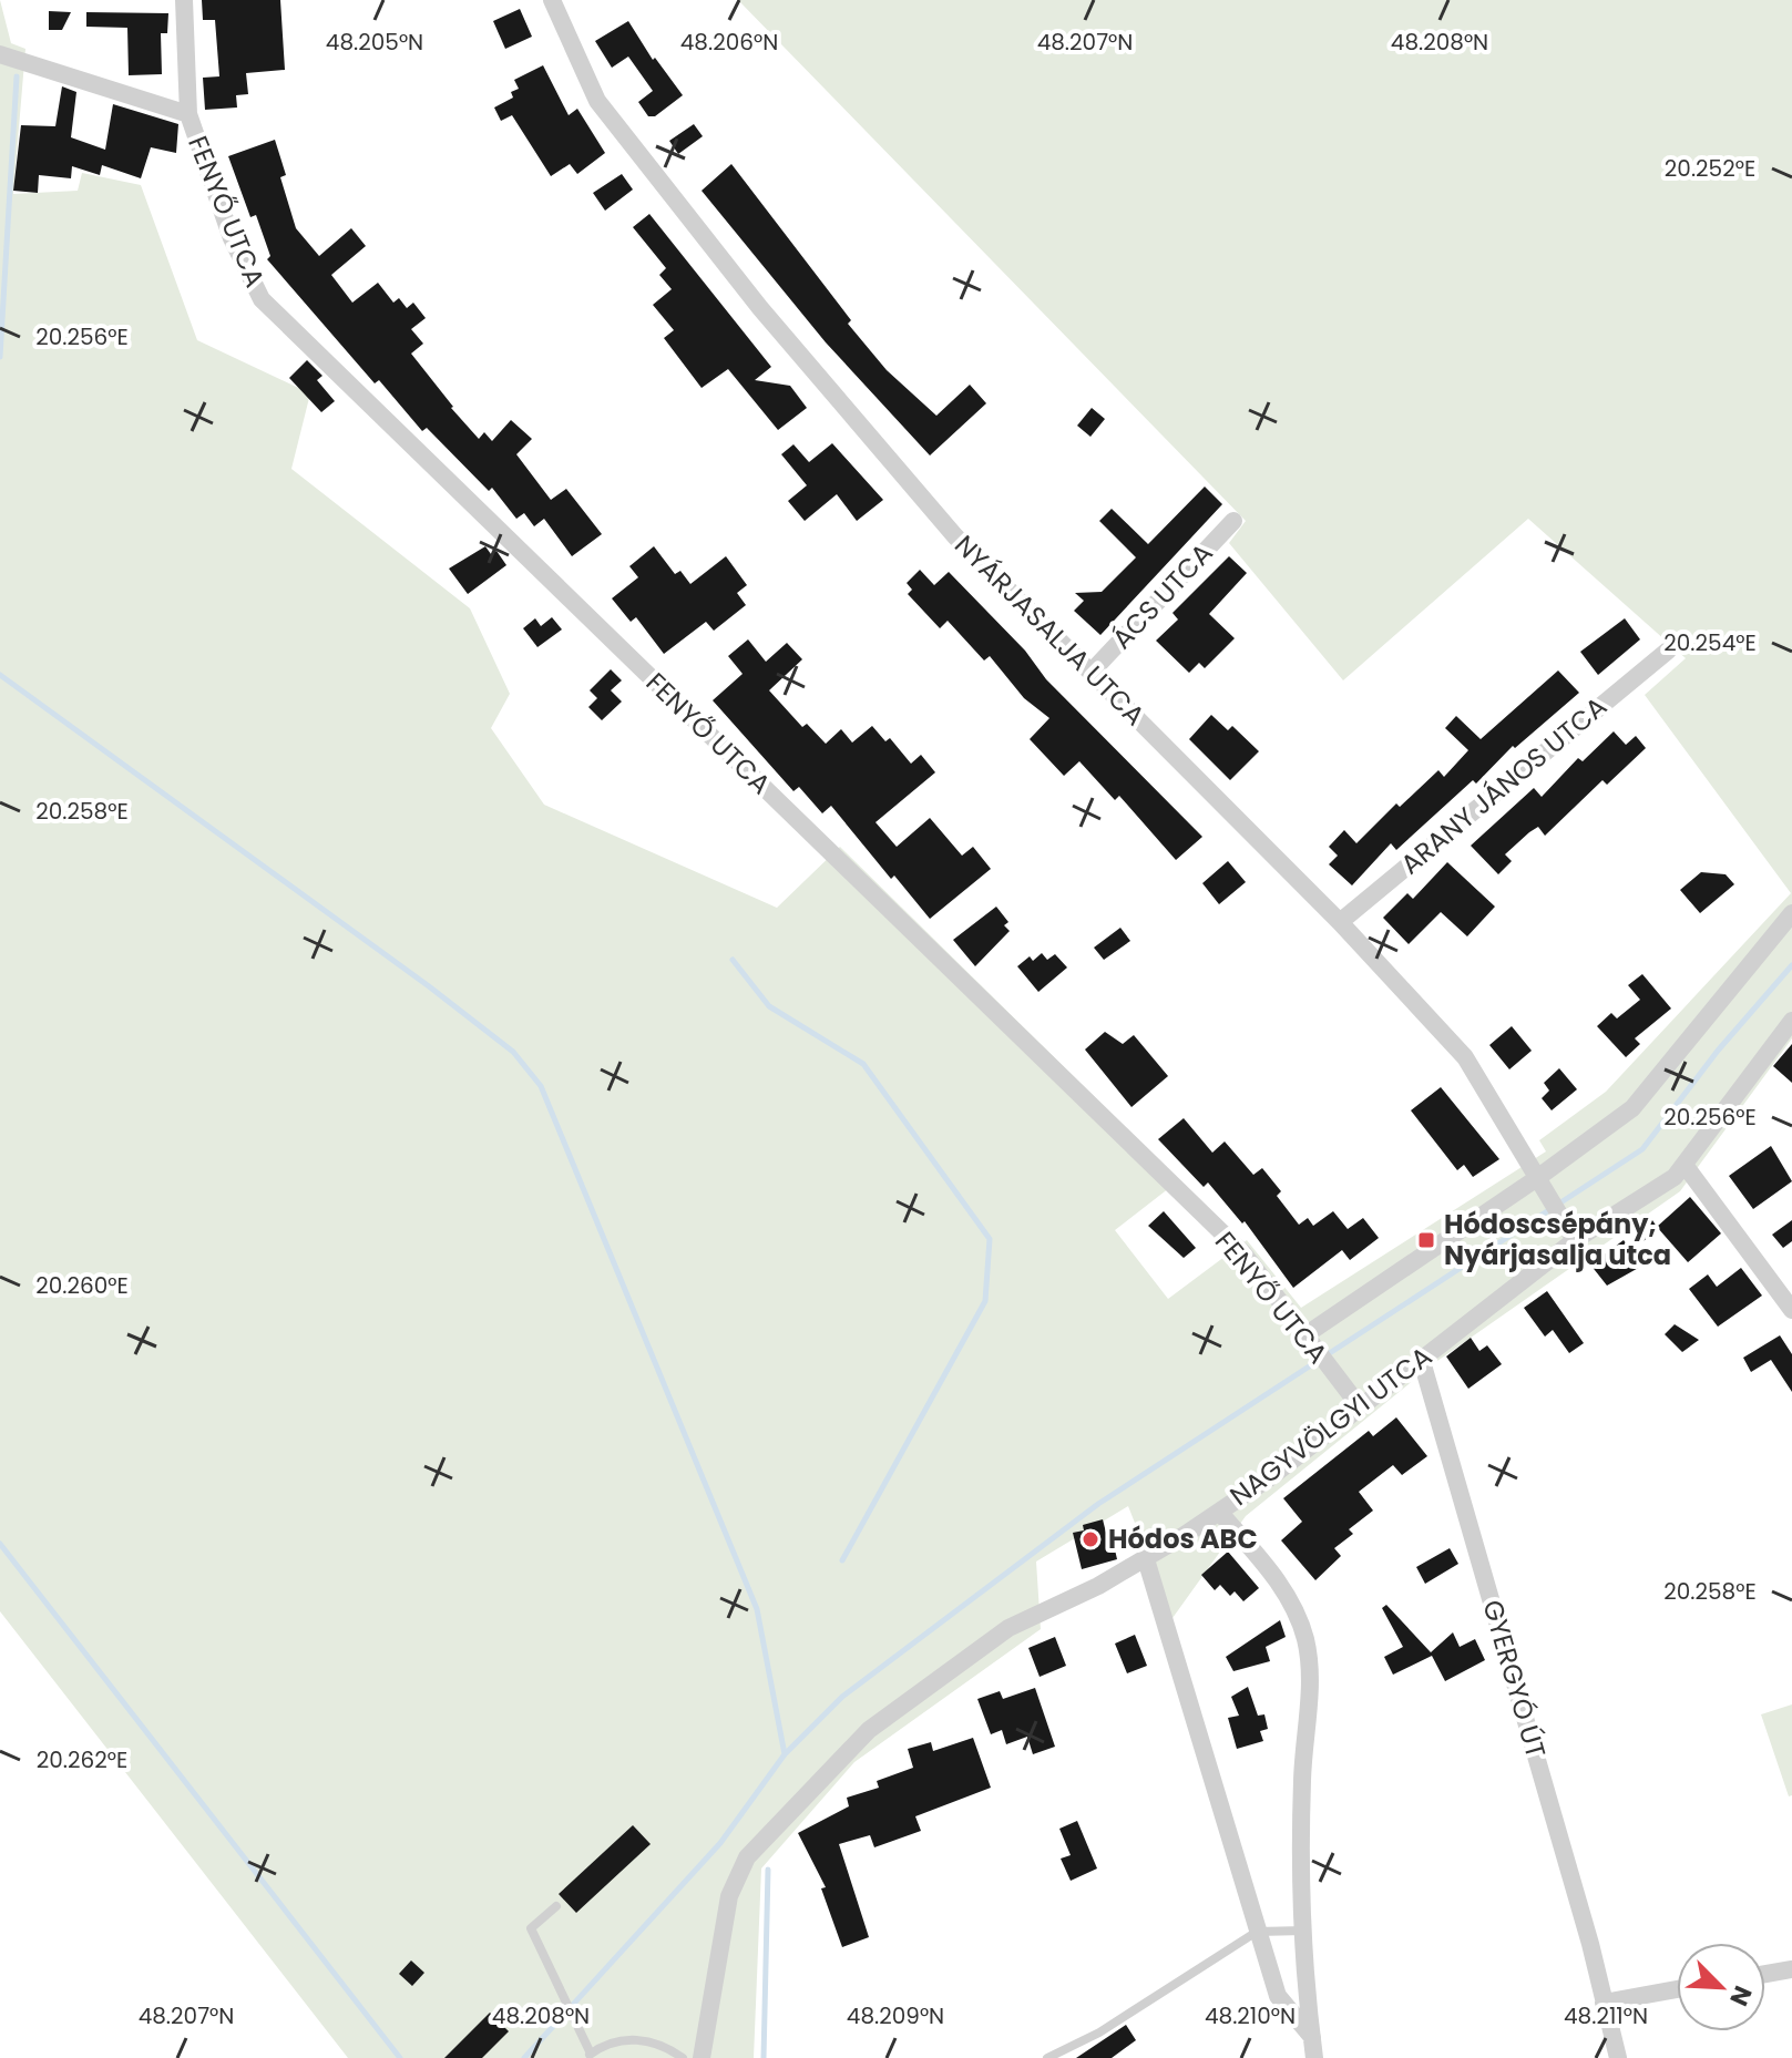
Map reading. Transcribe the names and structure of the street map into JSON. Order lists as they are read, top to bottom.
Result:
{
  "streets": {
    "street": [
      "FENYŐ UTCA",
      "ÁCS UTCA",
      "NYÁRJASALJA UTCA",
      "ARANY JÁNOS UTCA",
      "NAGYVÖLGYI UTCA",
      "GYERGYÓ ÚT"
    ]
  },
  "crossings": [
    ["FENYŐ UTCA", "NAGYVÖLGYI UTCA"],
    ["ÁCS UTCA", "NYÁRJASALJA UTCA"],
    ["NYÁRJASALJA UTCA", "ARANY JÁNOS UTCA"],
    ["NYÁRJASALJA UTCA", "NAGYVÖLGYI UTCA"],
    ["NAGYVÖLGYI UTCA", "GYERGYÓ ÚT"]
  ],
  "places": {
    "transit": ["Hódoscsépány, Nyárjasalja utca"],
    "other": ["Hódos ABC"]
  },
  "north": "bottom right",
  "coordinates": [
    "48.206°N",
    "48.207°N",
    "48.208°N",
    "48.205°N",
    "20.252°E",
    "20.256°E",
    "20.254°E",
    "20.258°E",
    "20.260°E",
    "20.262°E",
    "48.209°N",
    "48.210°N",
    "48.211°N"
  ]
}
